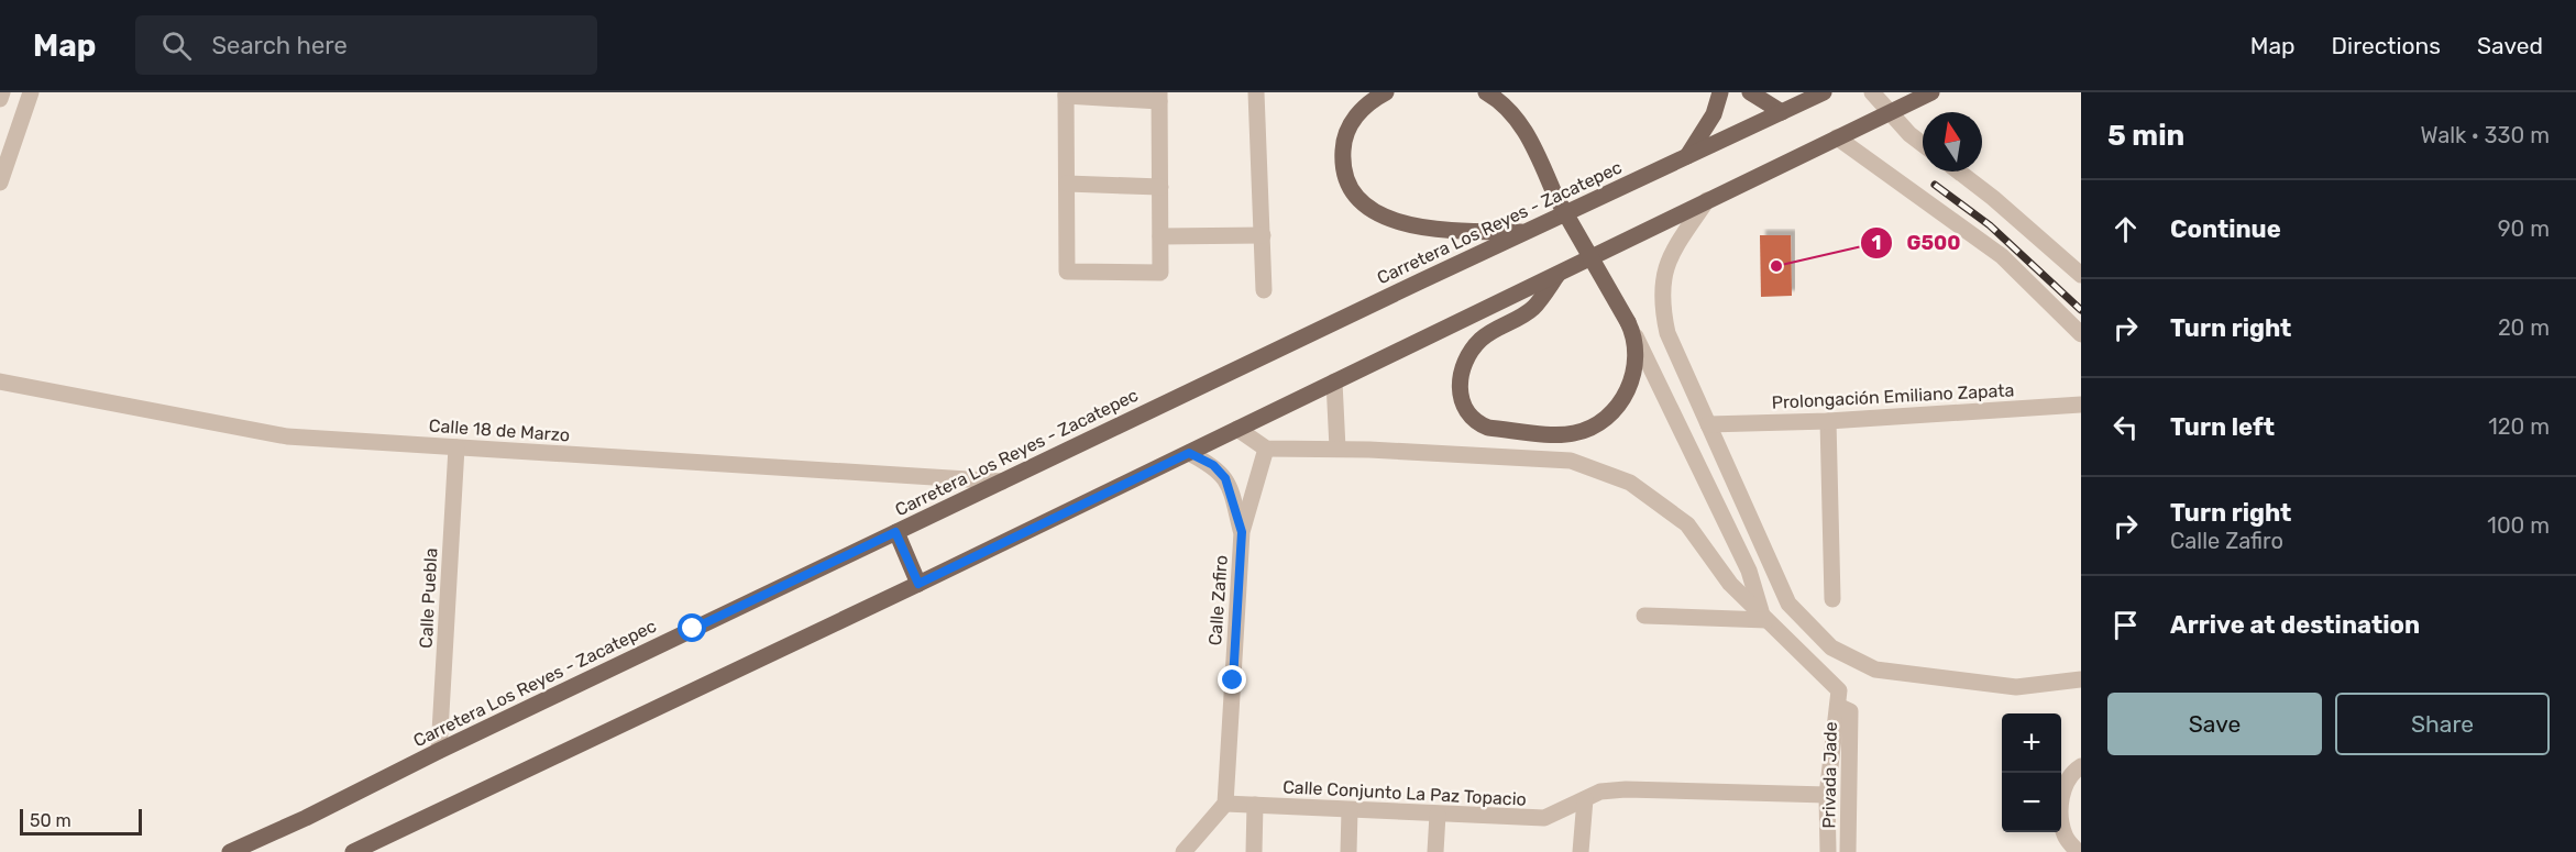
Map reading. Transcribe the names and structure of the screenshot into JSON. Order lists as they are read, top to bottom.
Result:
{
  "streets": {
    "main road": ["Carretera Los Reyes - Zacatepec"],
    "street": [
      "Prolongación Emiliano Zapata",
      "Calle 18 de Marzo",
      "Calle Puebla",
      "Calle Zafiro",
      "Privada Jade",
      "Calle Conjunto La Paz Topacio"
    ]
  },
  "crossings": [
    ["Carretera Los Reyes - Zacatepec", "Calle 18 de Marzo"],
    ["Carretera Los Reyes - Zacatepec", "Calle Puebla"],
    ["Calle 18 de Marzo", "Calle Puebla"],
    ["Calle Zafiro", "Calle Conjunto La Paz Topacio"]
  ],
  "places": ["G500"],
  "scale_bar": "50 m",
  "north": "top",
  "page": {
    "header": "Map",
    "search": "Search here",
    "nav": ["Map", "Directions", "Saved"],
    "heading": ["5 min", "Walk · 330 m"],
    "list": [
      ["Continue", "90 m"],
      ["Turn right", "20 m"],
      ["Turn left", "120 m"],
      ["Turn right", "Calle Zafiro", "100 m"],
      "Arrive at destination"
    ],
    "buttons": ["Save", "Share"],
    "map_buttons": ["+", "−"],
    "scale": "50 m"
  }
}
